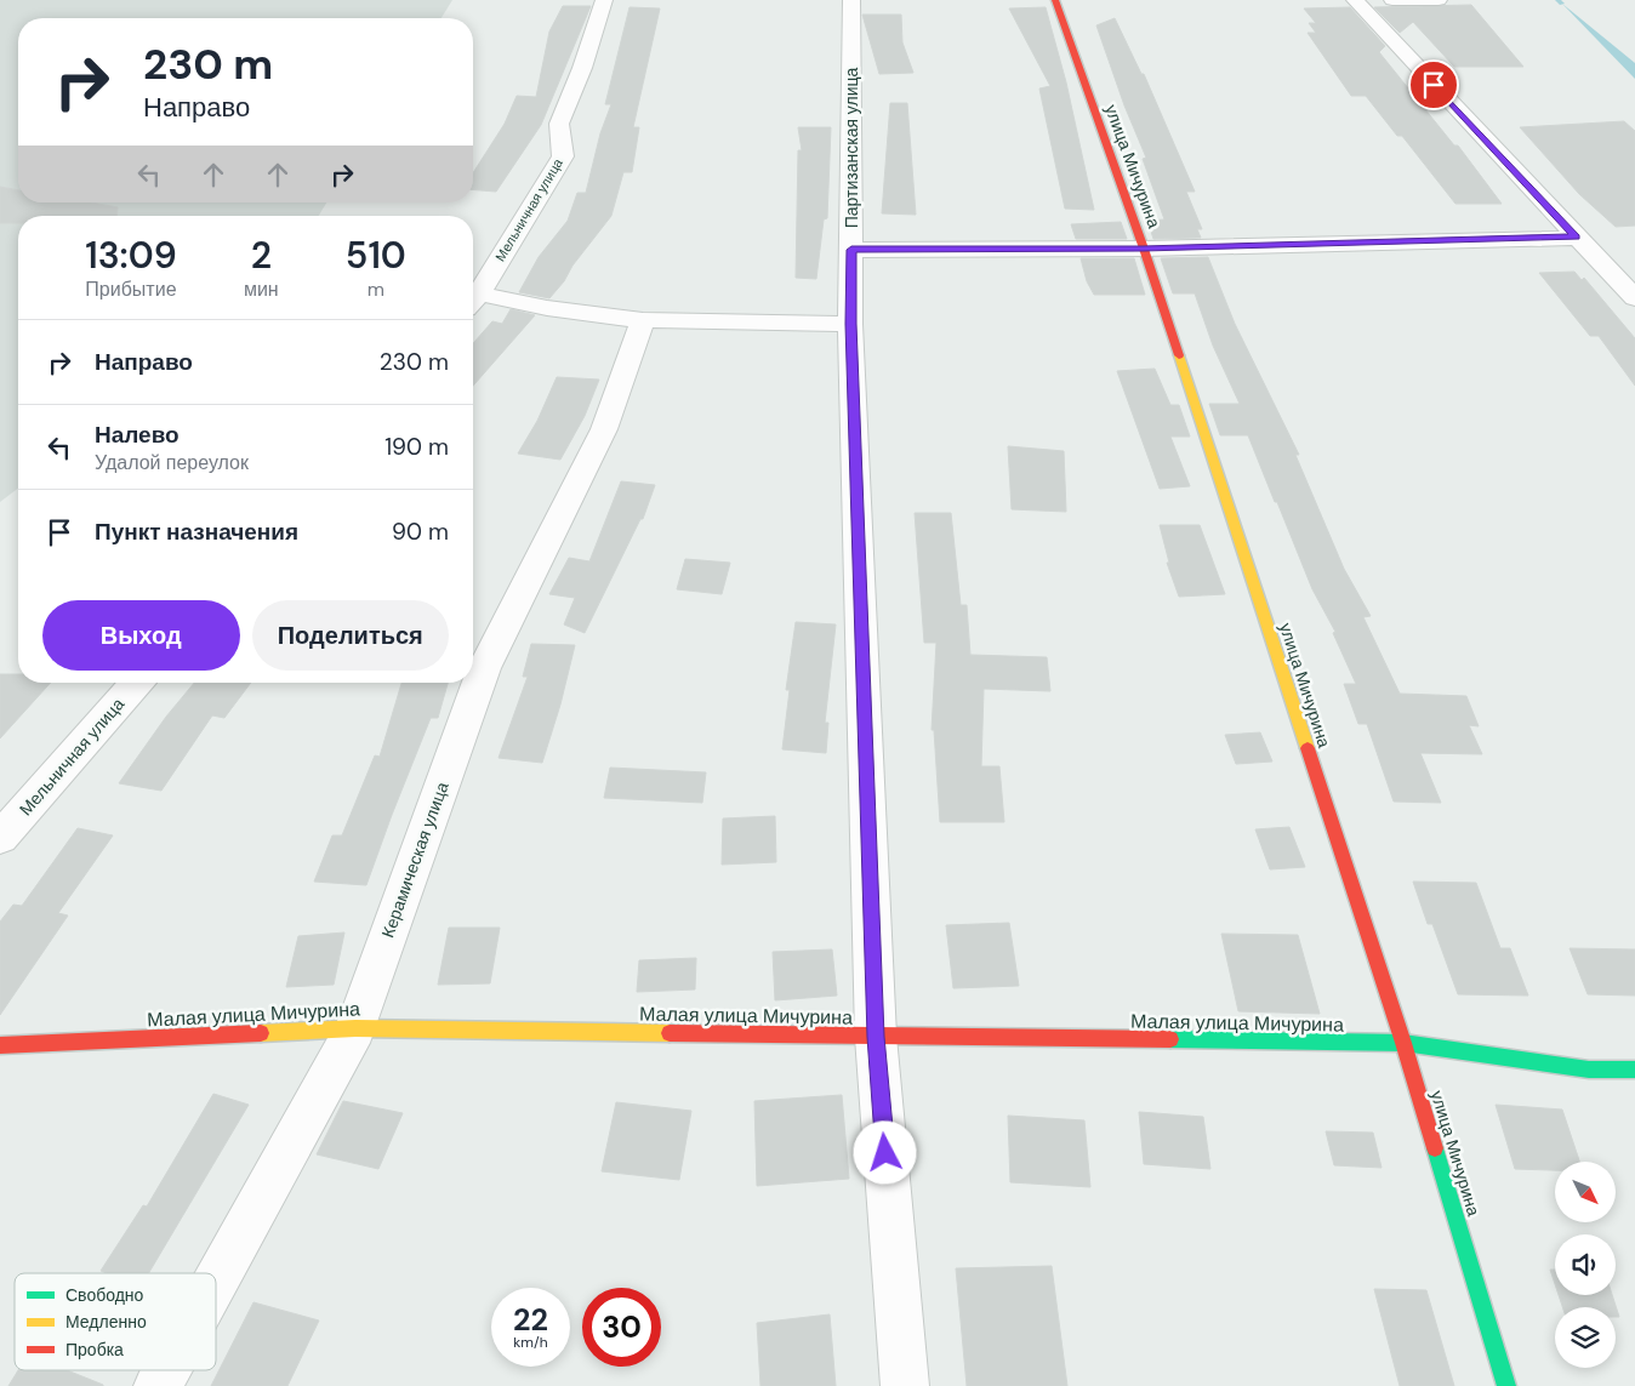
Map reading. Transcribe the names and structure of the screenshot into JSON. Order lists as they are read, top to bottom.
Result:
{
  "streets": {
    "street": [
      "Партизанская улица",
      "улица Мичурина",
      "Мельничная улица",
      "Керамическая улица",
      "Малая улица Мичурина"
    ]
  },
  "crossings": [
    ["Партизанская улица", "Малая улица Мичурина"],
    ["улица Мичурина", "Малая улица Мичурина"],
    ["Керамическая улица", "Малая улица Мичурина"]
  ],
  "legend": ["Свободно", "Медленно", "Пробка"],
  "north": "bottom right",
  "page": {
    "turn": ["230 m", "Направо"],
    "eta": [
      "13:09",
      "Прибытие",
      "2",
      "мин",
      "510",
      "m"
    ],
    "list": [
      {
        "name": "Направо",
        "value": "230 m"
      },
      {
        "name": "Налево",
        "note": "Удалой переулок",
        "value": "190 m"
      },
      {
        "name": "Пункт назначения",
        "value": "90 m"
      }
    ],
    "buttons": ["Выход", "Поделиться"],
    "speed": "22 km/h",
    "limit": "30"
  }
}
